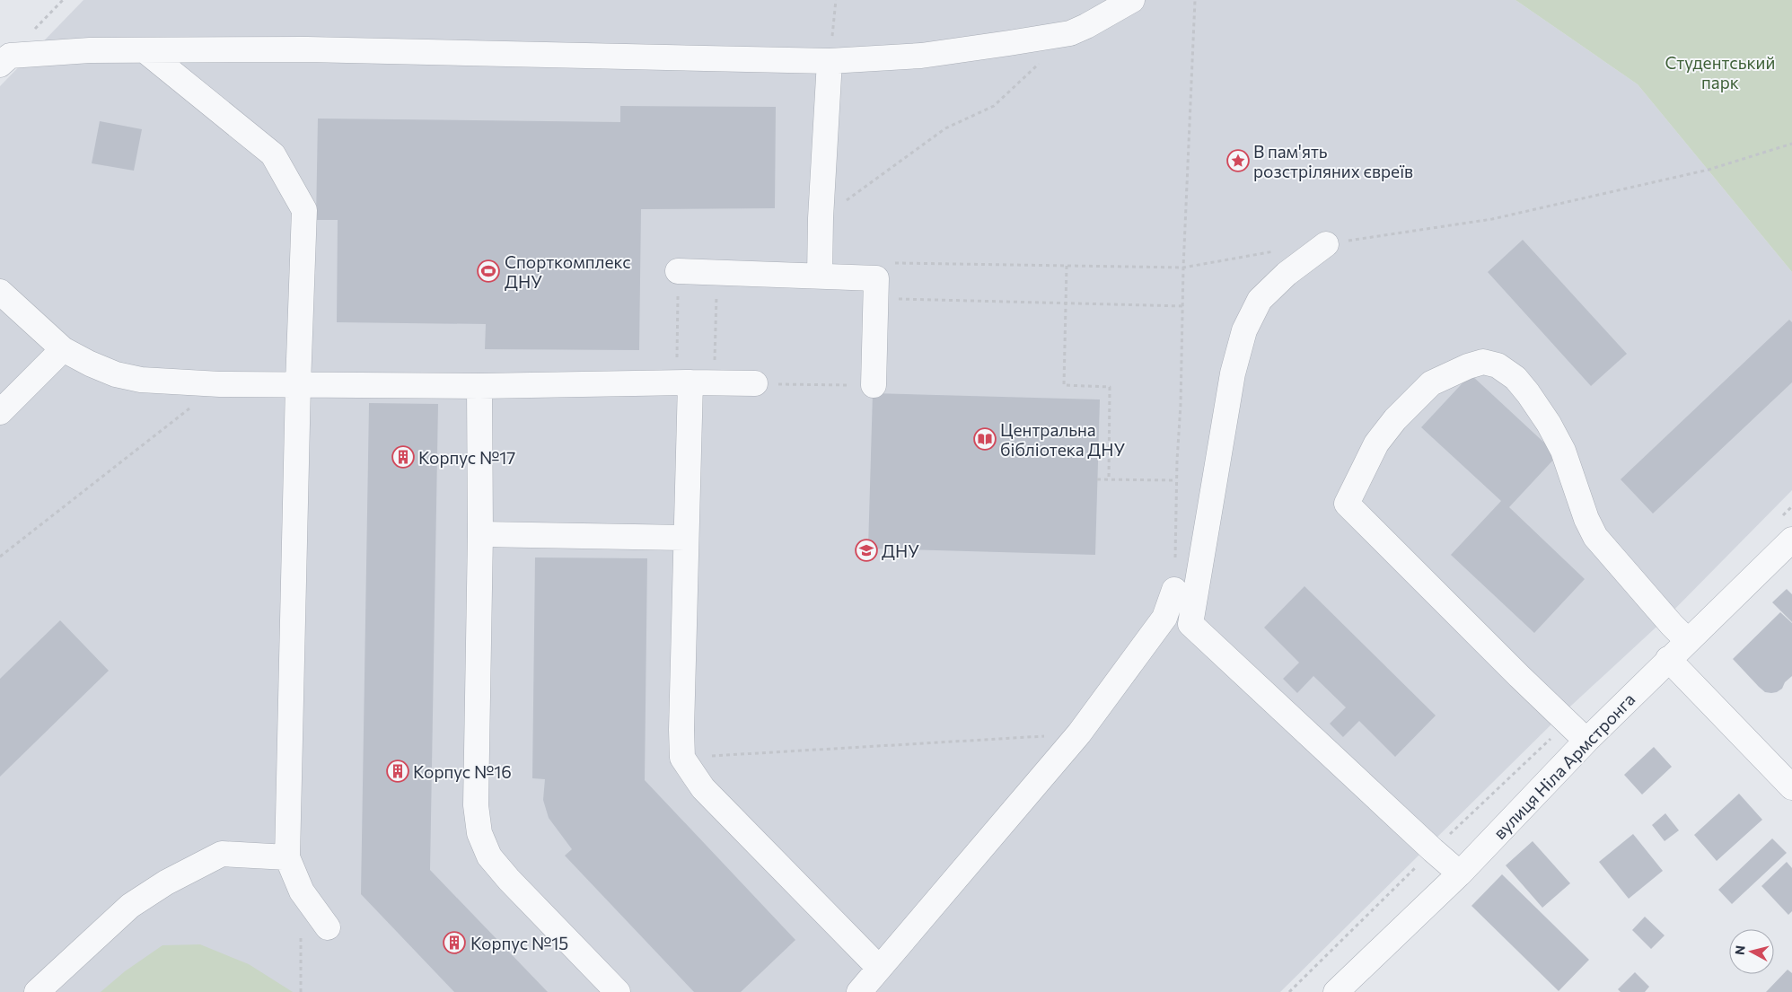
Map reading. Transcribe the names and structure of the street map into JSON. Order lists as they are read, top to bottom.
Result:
{
  "streets": {
    "street": ["вулиця Ніла Армстронга"]
  },
  "parks": ["Студентський парк"],
  "places": {
    "place": ["В пам'ять розстріляних євреїв"],
    "sports": ["Спорткомплекс ДНУ"],
    "library": ["Центральна бібліотека ДНУ"],
    "building": ["Корпус №17", "Корпус №16", "Корпус №15"],
    "school or university": ["ДНУ"]
  },
  "north": "left"
}
